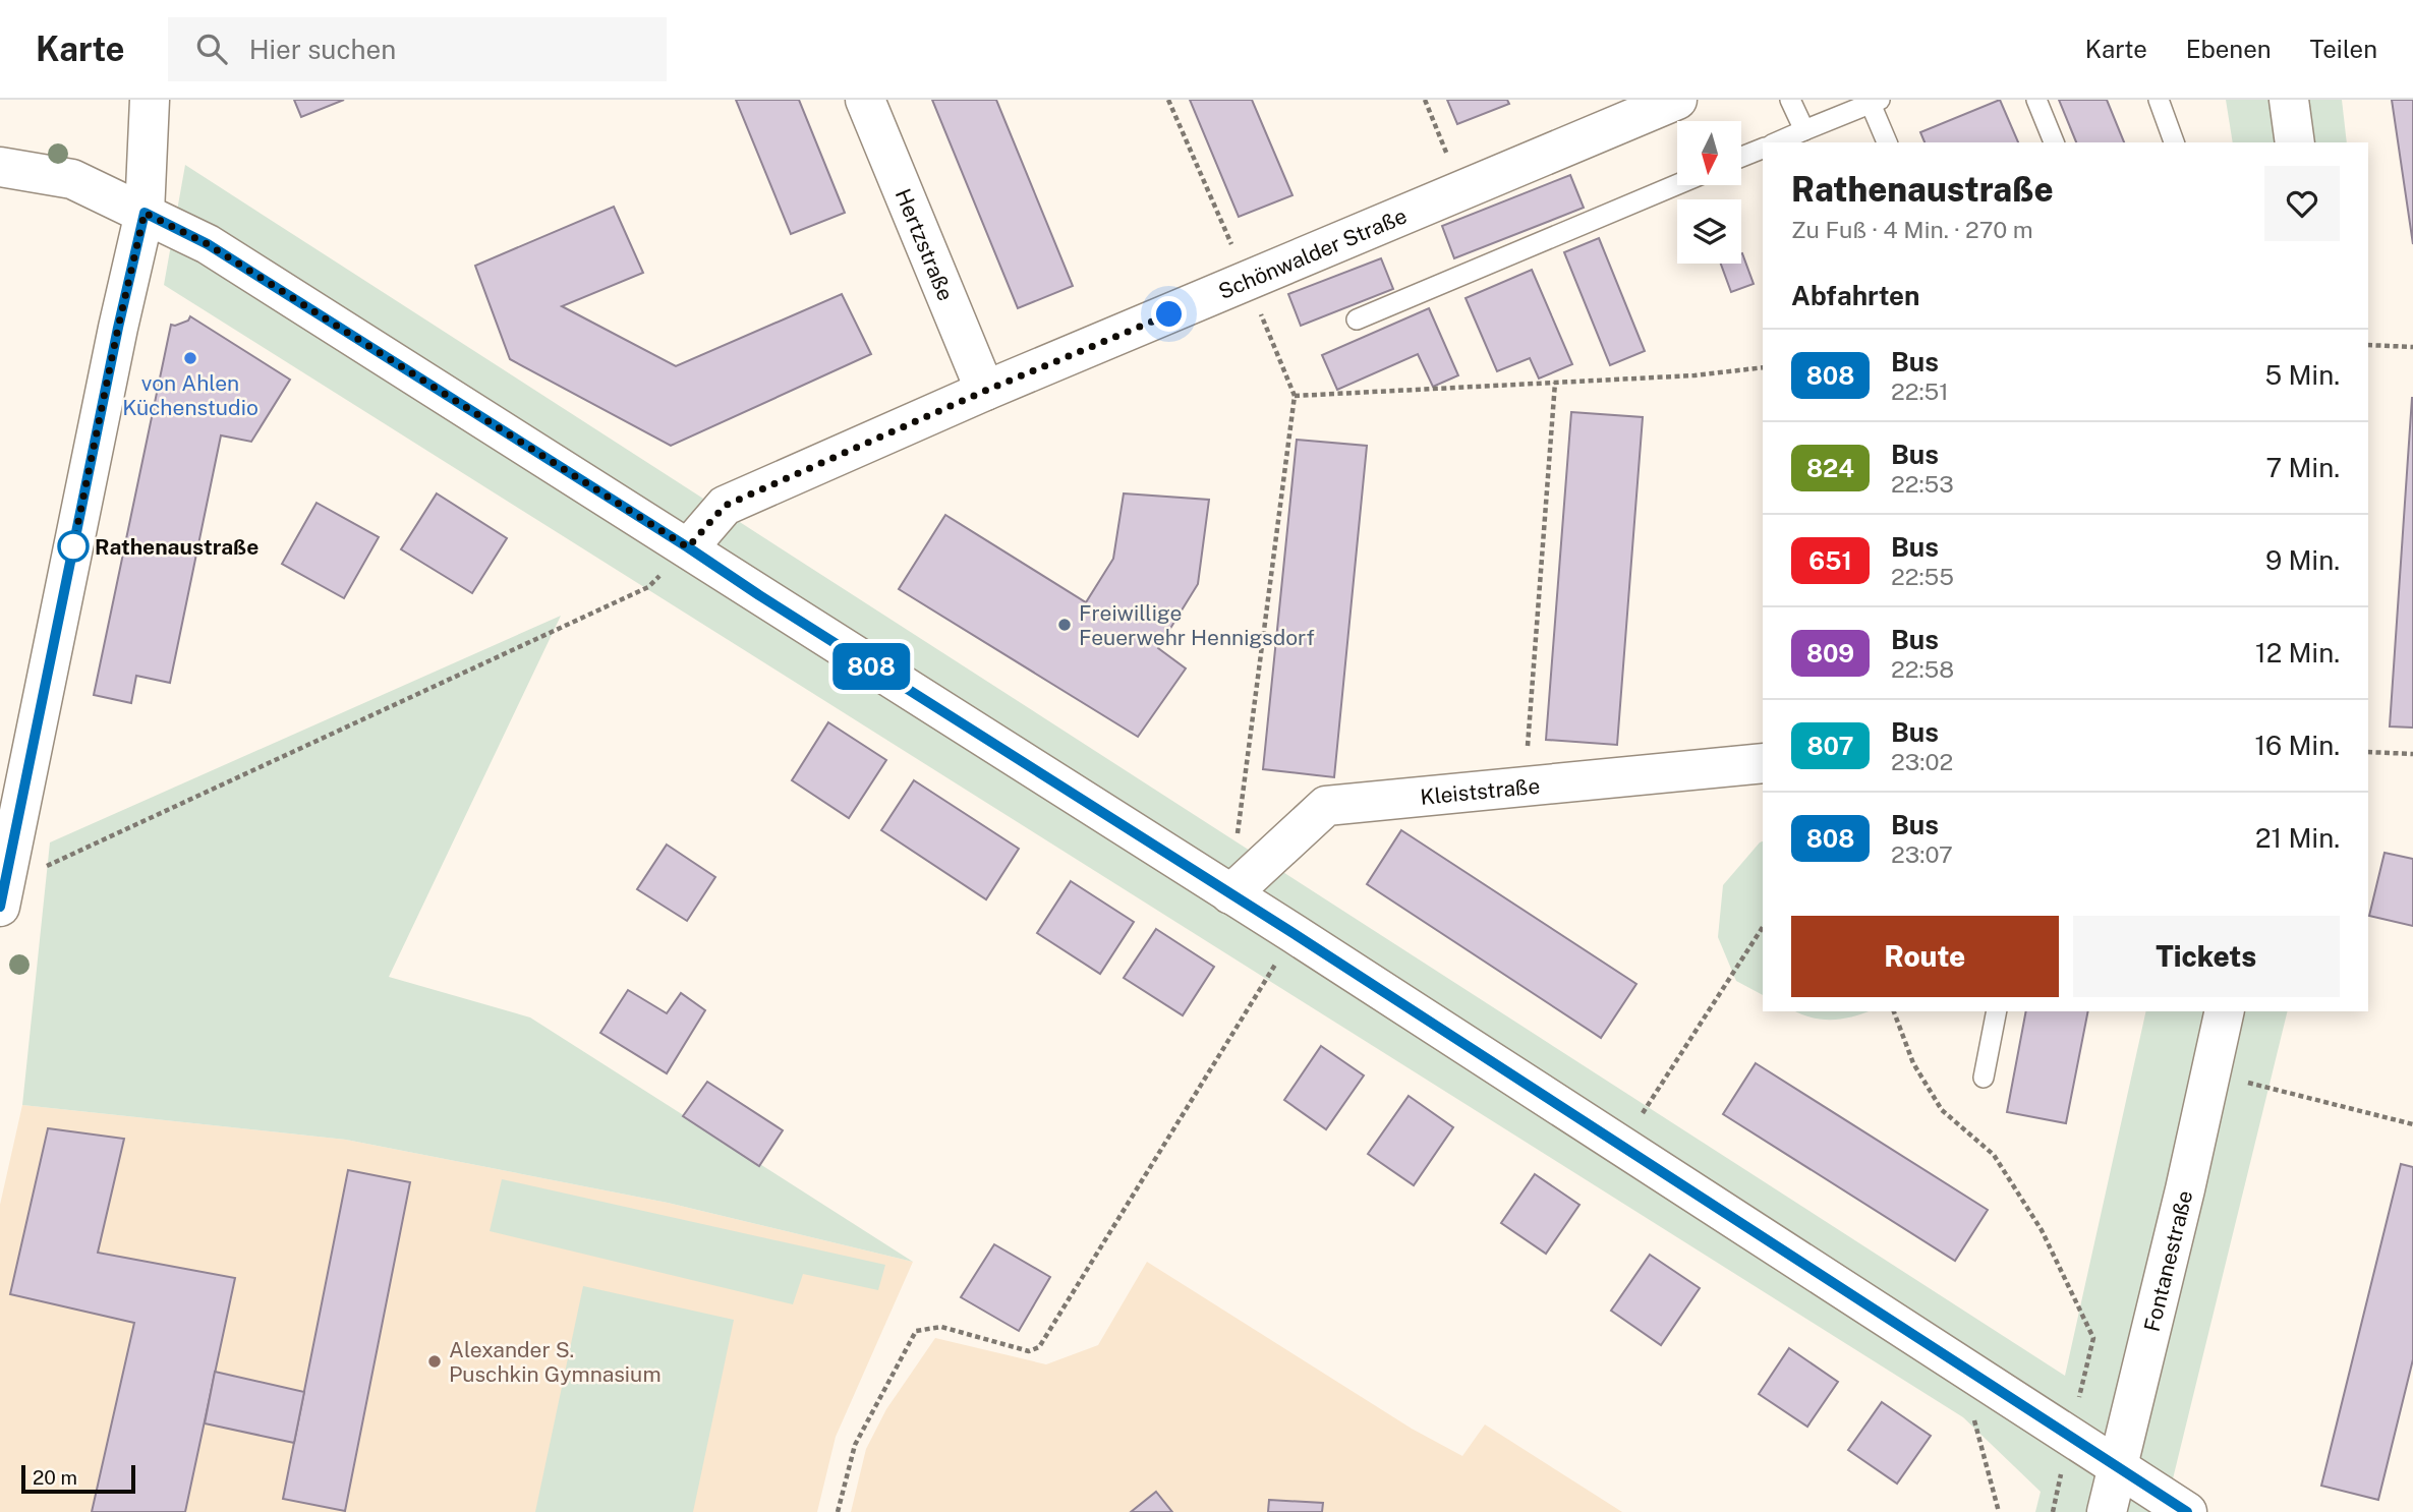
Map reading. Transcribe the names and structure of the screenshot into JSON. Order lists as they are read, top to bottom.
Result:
{
  "streets": {
    "street": [
      "Hertzstraße",
      "Schönwalder Straße",
      "Kleiststraße",
      "Fontanestraße"
    ]
  },
  "crossings": [
    ["Hertzstraße", "Schönwalder Straße"]
  ],
  "places": [
    "von Ahlen Küchenstudio",
    "Rathenaustraße",
    "Freiwillige Feuerwehr Hennigsdorf",
    "Alexander S. Puschkin Gymnasium"
  ],
  "lines": ["bus line 808"],
  "scale_bar": "20 m",
  "north": "bottom",
  "page": {
    "header": "Karte",
    "search": "Hier suchen",
    "nav": ["Karte", "Ebenen", "Teilen"],
    "on_map": "808",
    "heading": [
      ["Rathenaustraße", "Zu Fuß · 4 Min. · 270 m"],
      "Abfahrten"
    ],
    "list": [
      {
        "mark": "808",
        "name": "Bus",
        "note": "22:51",
        "value": "5 Min."
      },
      {
        "mark": "824",
        "name": "Bus",
        "note": "22:53",
        "value": "7 Min."
      },
      {
        "mark": "651",
        "name": "Bus",
        "note": "22:55",
        "value": "9 Min."
      },
      {
        "mark": "809",
        "name": "Bus",
        "note": "22:58",
        "value": "12 Min."
      },
      {
        "mark": "807",
        "name": "Bus",
        "note": "23:02",
        "value": "16 Min."
      },
      {
        "mark": "808",
        "name": "Bus",
        "note": "23:07",
        "value": "21 Min."
      }
    ],
    "buttons": ["Route", "Tickets"],
    "scale": "20 m"
  }
}
